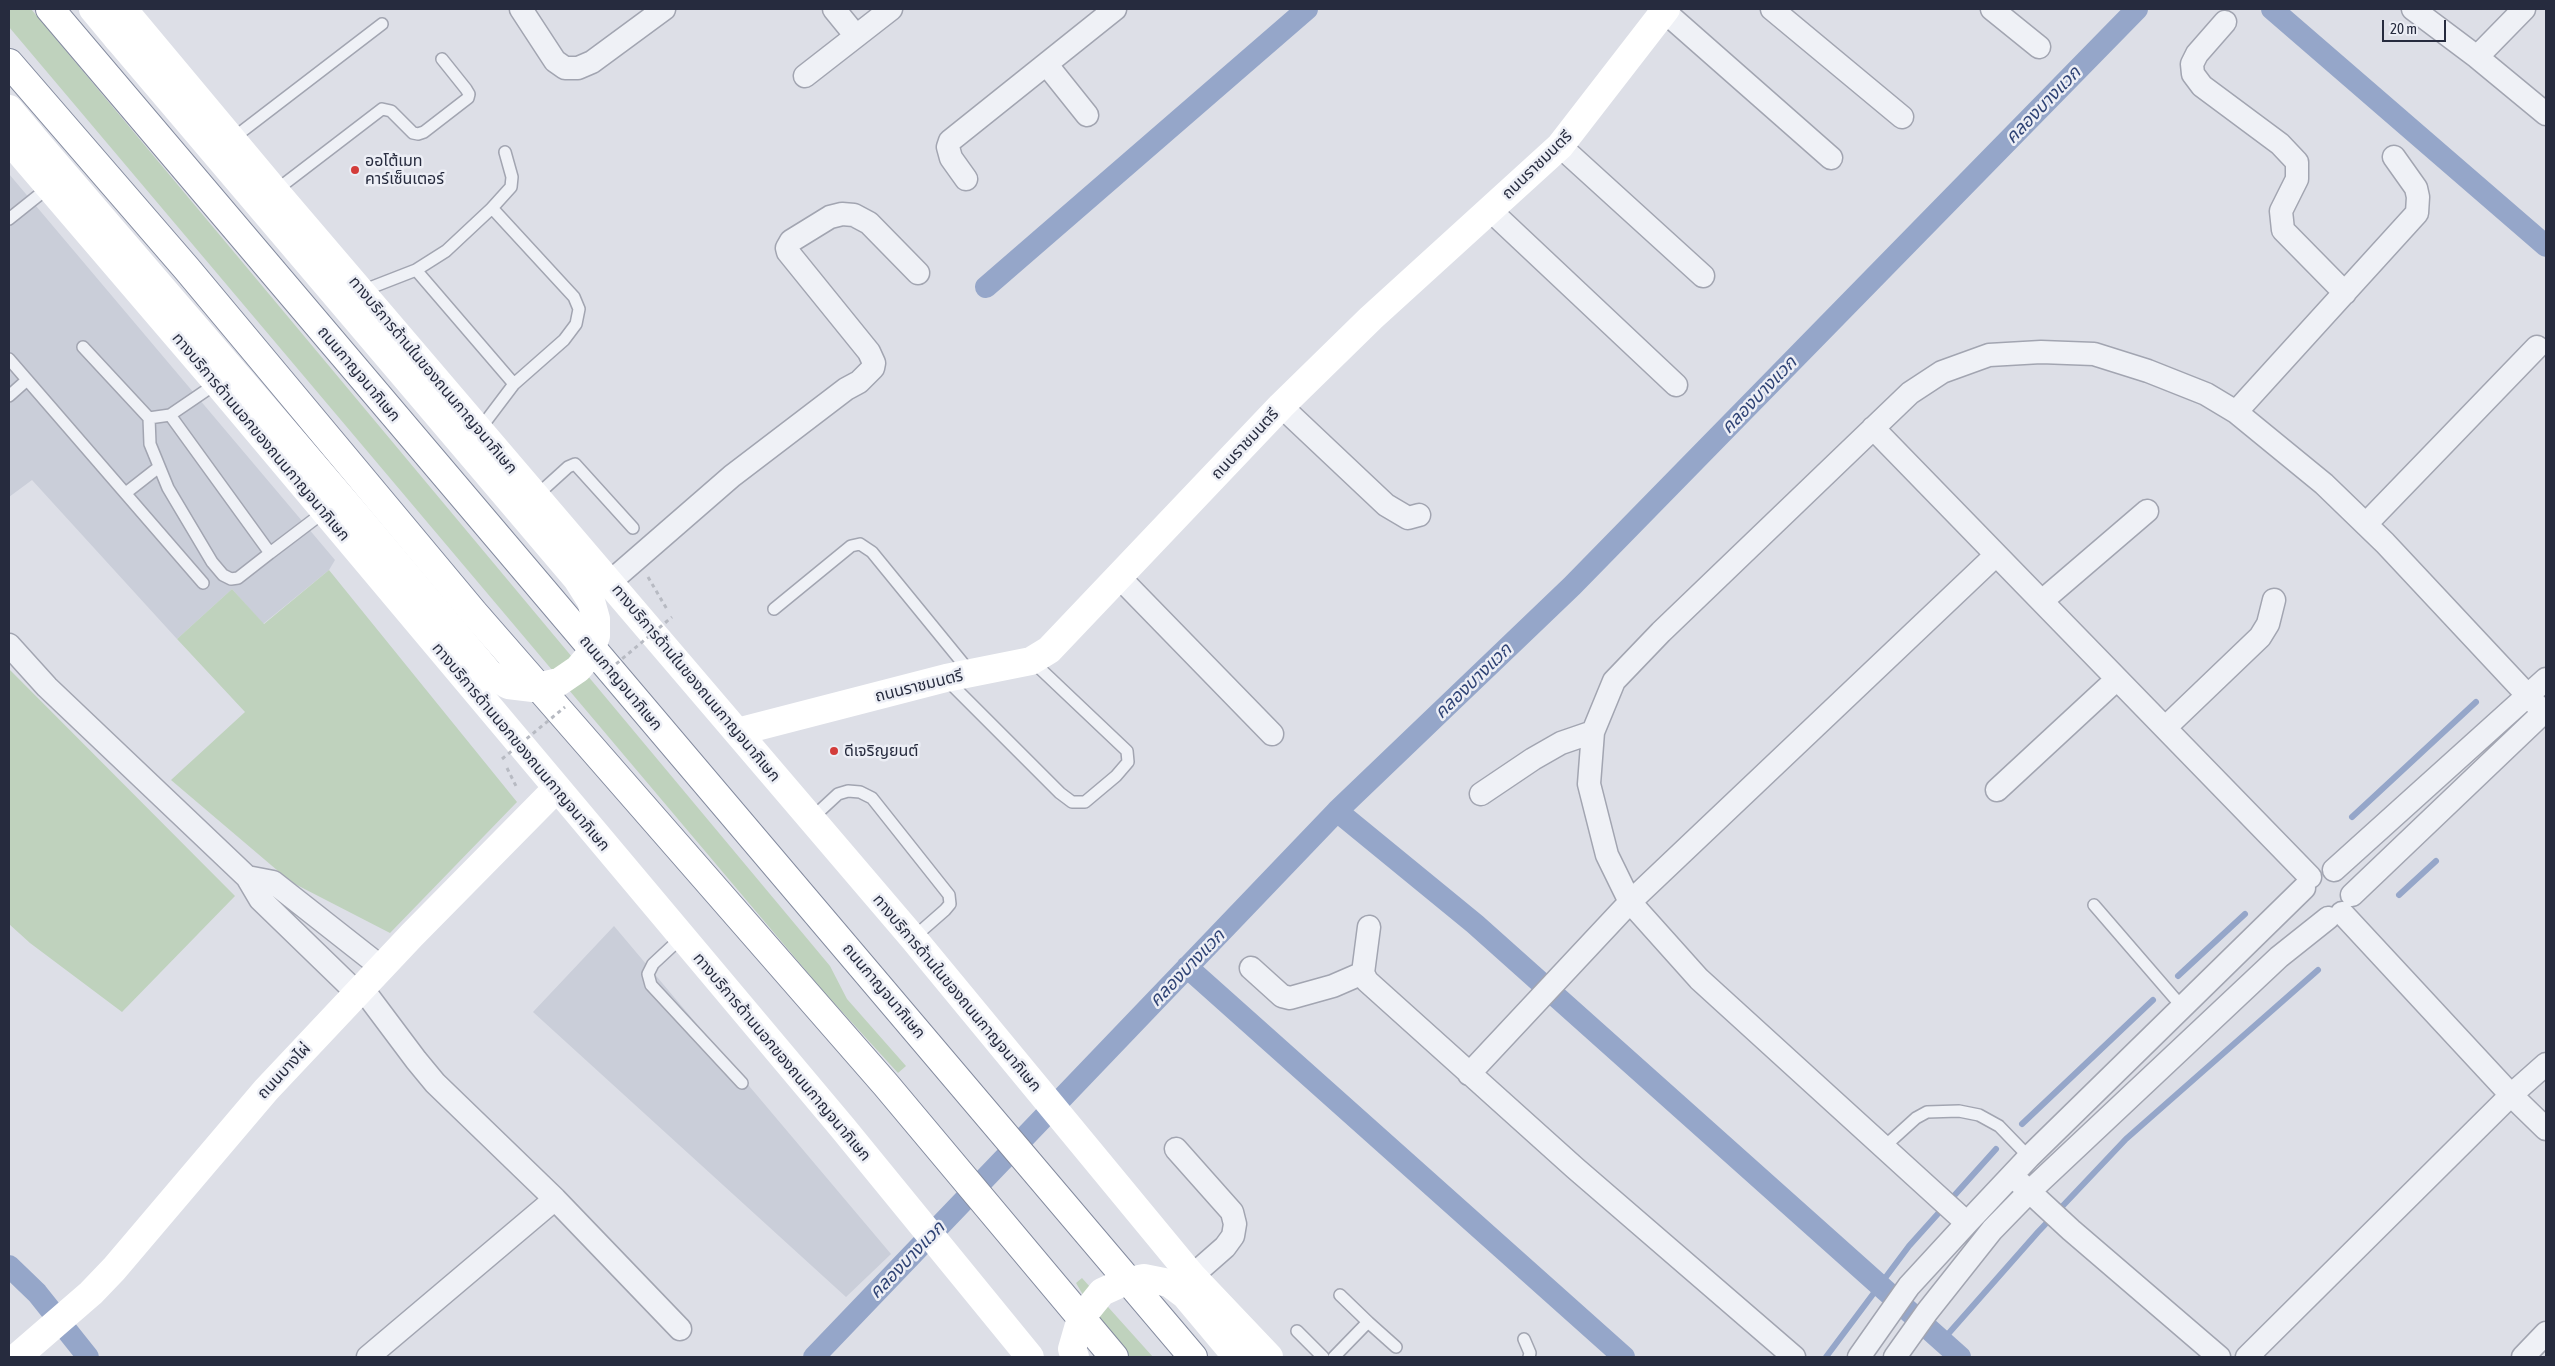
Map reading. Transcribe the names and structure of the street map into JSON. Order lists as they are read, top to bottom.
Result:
{
  "streets": {
    "main road": [
      "ถนนราชมนตรี",
      "ถนนกาญจนาภิเษก",
      "ทางบริการด้านในของถนนกาญจนาภิเษก",
      "ทางบริการด้านนอกของถนนกาญจนาภิเษก",
      "ถนนบางไผ่"
    ]
  },
  "crossings": [
    ["ถนนราชมนตรี", "ทางบริการด้านในของถนนกาญจนาภิเษก"],
    ["ทางบริการด้านนอกของถนนกาญจนาภิเษก", "ถนนบางไผ่"]
  ],
  "water": ["คลองบางแวก"],
  "places": ["ออโต้เมท คาร์เซ็นเตอร์", "ดีเจริญยนต์"],
  "scale_bar": "20 m"
}
